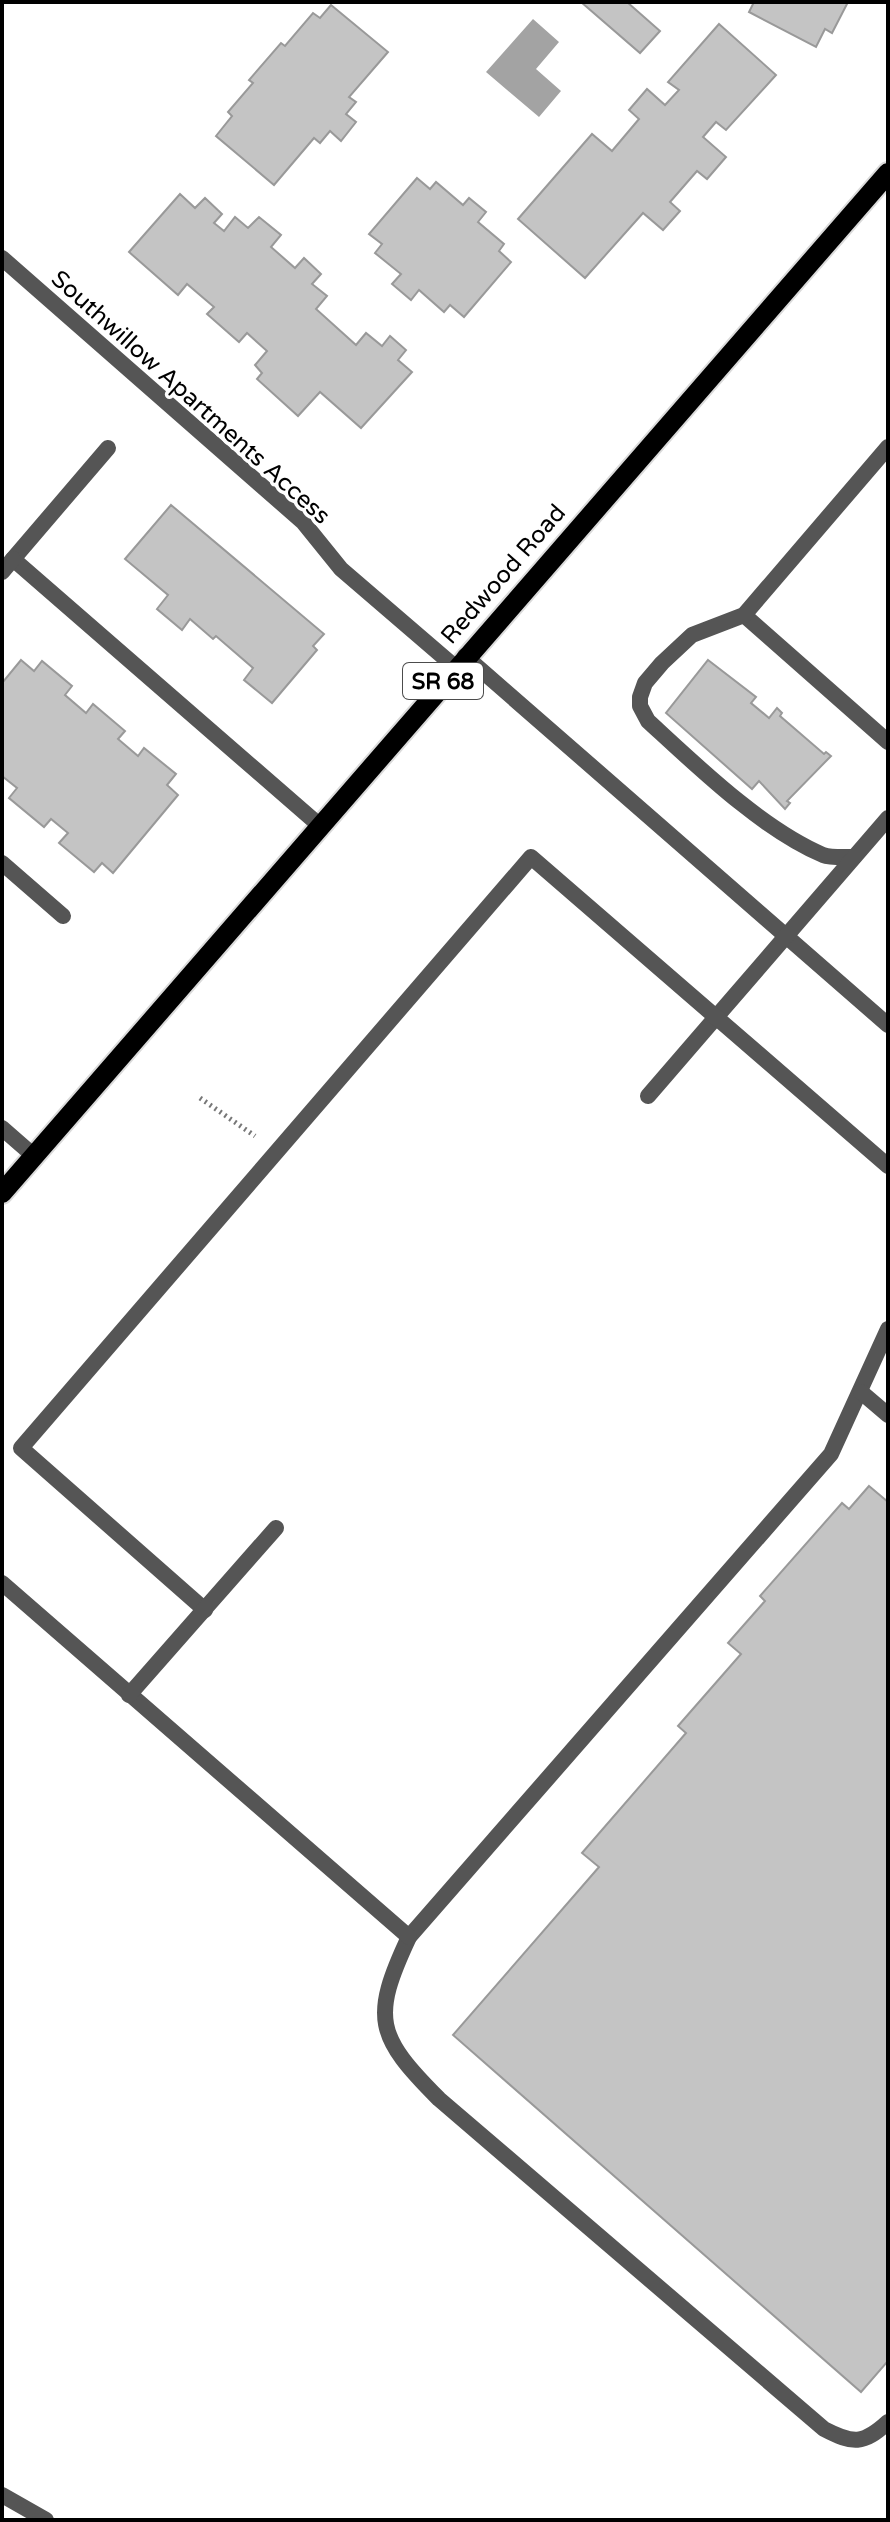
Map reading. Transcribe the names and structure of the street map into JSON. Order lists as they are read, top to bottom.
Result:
{
  "streets": {
    "main road": ["Redwood Road", "SR 68"],
    "street": ["Southwillow Apartments Access"]
  },
  "crossings": [
    ["Southwillow Apartments Access", "Redwood Road"]
  ]
}
